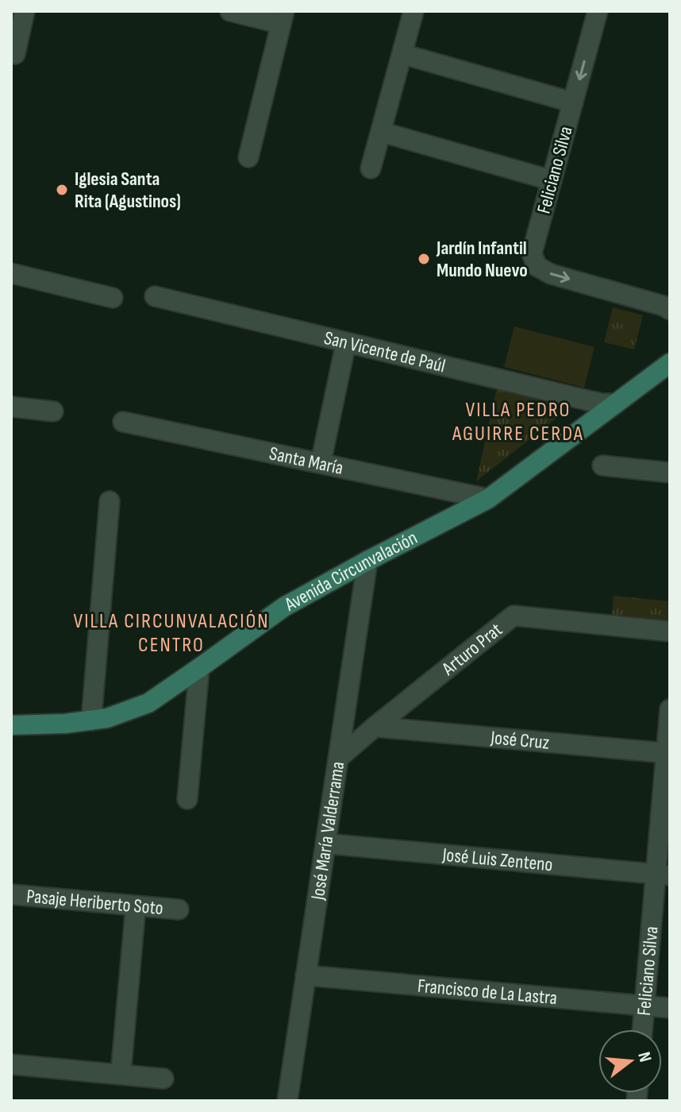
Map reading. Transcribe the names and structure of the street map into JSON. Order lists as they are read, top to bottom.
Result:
{
  "streets": {
    "street": [
      "Feliciano Silva",
      "San Vicente de Paúl",
      "Santa María",
      "Avenida Circunvalación",
      "Arturo Prat",
      "José Cruz",
      "José María Valderrama",
      "José Luis Zenteno",
      "Pasaje Heriberto Soto",
      "Francisco de La Lastra"
    ]
  },
  "crossings": [
    ["Feliciano Silva", "José Cruz"],
    ["Feliciano Silva", "José Luis Zenteno"],
    ["Feliciano Silva", "Francisco de La Lastra"],
    ["San Vicente de Paúl", "Avenida Circunvalación"],
    ["Santa María", "Avenida Circunvalación"],
    ["Avenida Circunvalación", "José María Valderrama"],
    ["Arturo Prat", "José Cruz"],
    ["Arturo Prat", "José María Valderrama"],
    ["José María Valderrama", "José Luis Zenteno"],
    ["José María Valderrama", "Francisco de La Lastra"]
  ],
  "districts": ["VILLA PEDRO AGUIRRE CERDA", "VILLA CIRCUNVALACIÓN CENTRO"],
  "places": ["Iglesia Santa Rita (Agustinos)", "Jardín Infantil Mundo Nuevo"],
  "north": "right"
}
